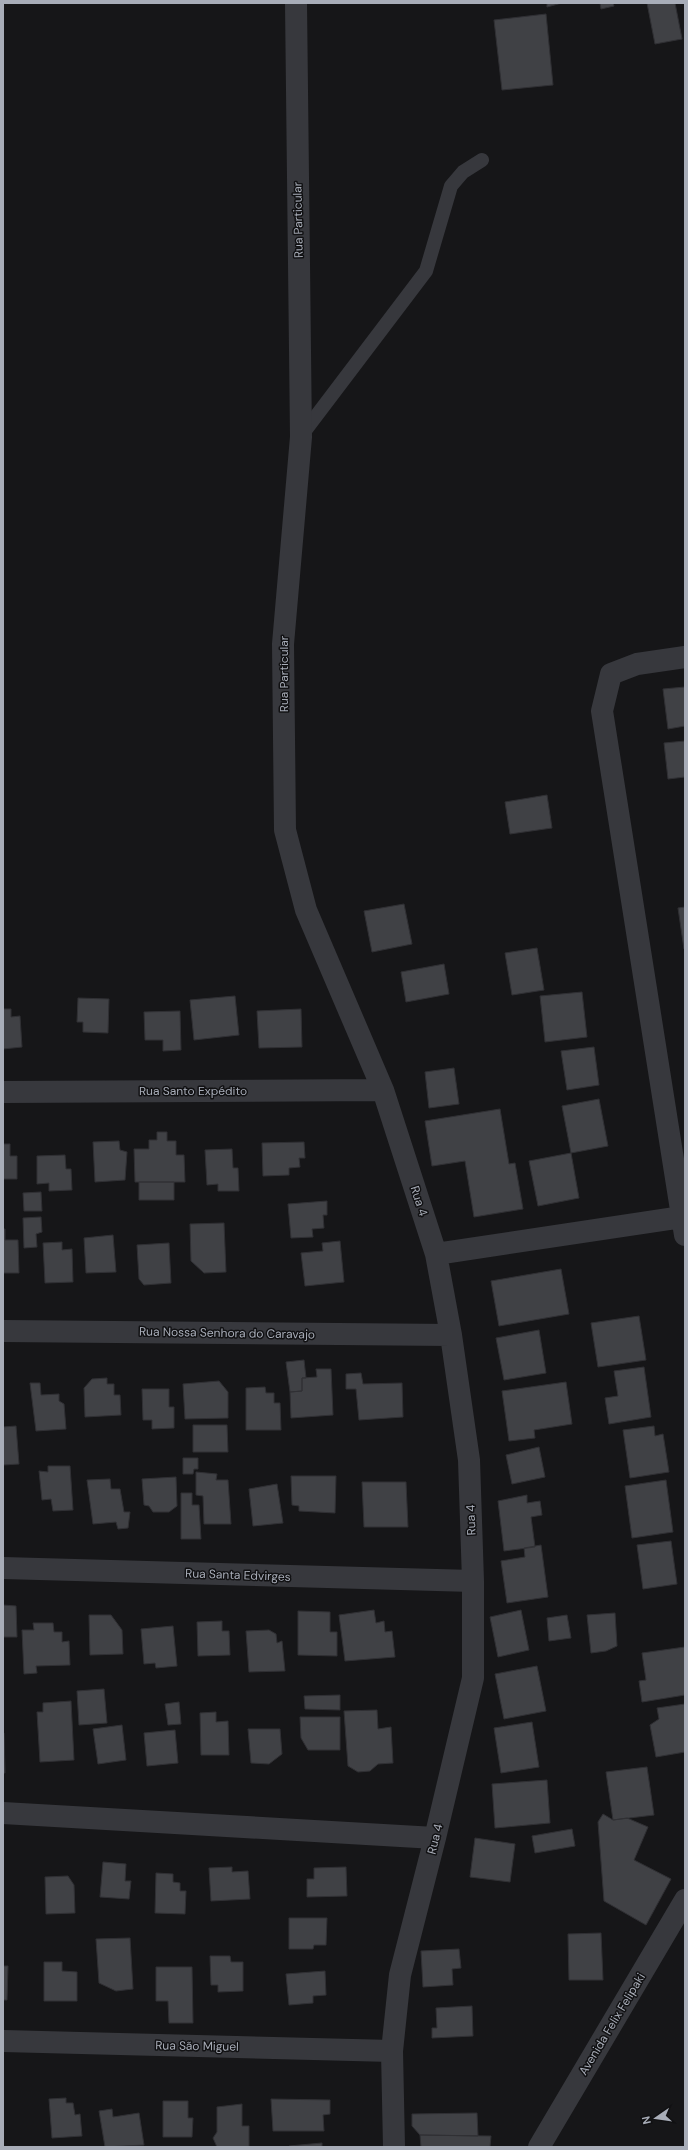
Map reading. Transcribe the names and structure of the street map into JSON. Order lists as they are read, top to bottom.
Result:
{
  "streets": {
    "street": [
      "Rua Particular",
      "Rua Santo Expédito",
      "Rua 4",
      "Rua Nossa Senhora do Caravajo",
      "Rua Santa Edvirges",
      "Avenida Felix Felipaki",
      "Rua São Miguel"
    ]
  },
  "crossings": [
    ["Rua Particular", "Rua 4"],
    ["Rua Santo Expédito", "Rua 4"],
    ["Rua 4", "Rua Nossa Senhora do Caravajo"],
    ["Rua 4", "Rua Santa Edvirges"],
    ["Rua 4", "Rua São Miguel"]
  ],
  "north": "left"
}
